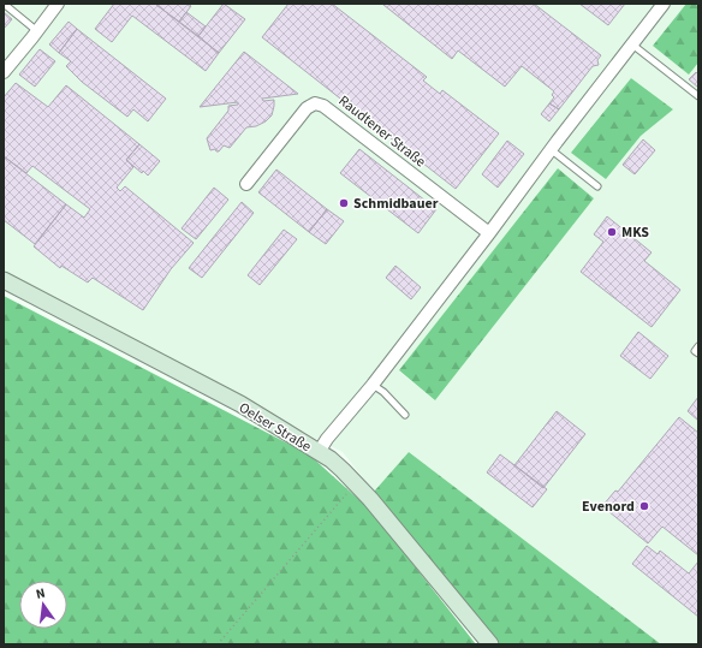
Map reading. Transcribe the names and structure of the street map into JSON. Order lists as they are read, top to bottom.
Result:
{
  "streets": {
    "main road": ["Oelser Straße"],
    "street": ["Raudtener Straße"]
  },
  "places": ["Schmidbauer", "MKS", "Evenord"],
  "north": "top"
}
